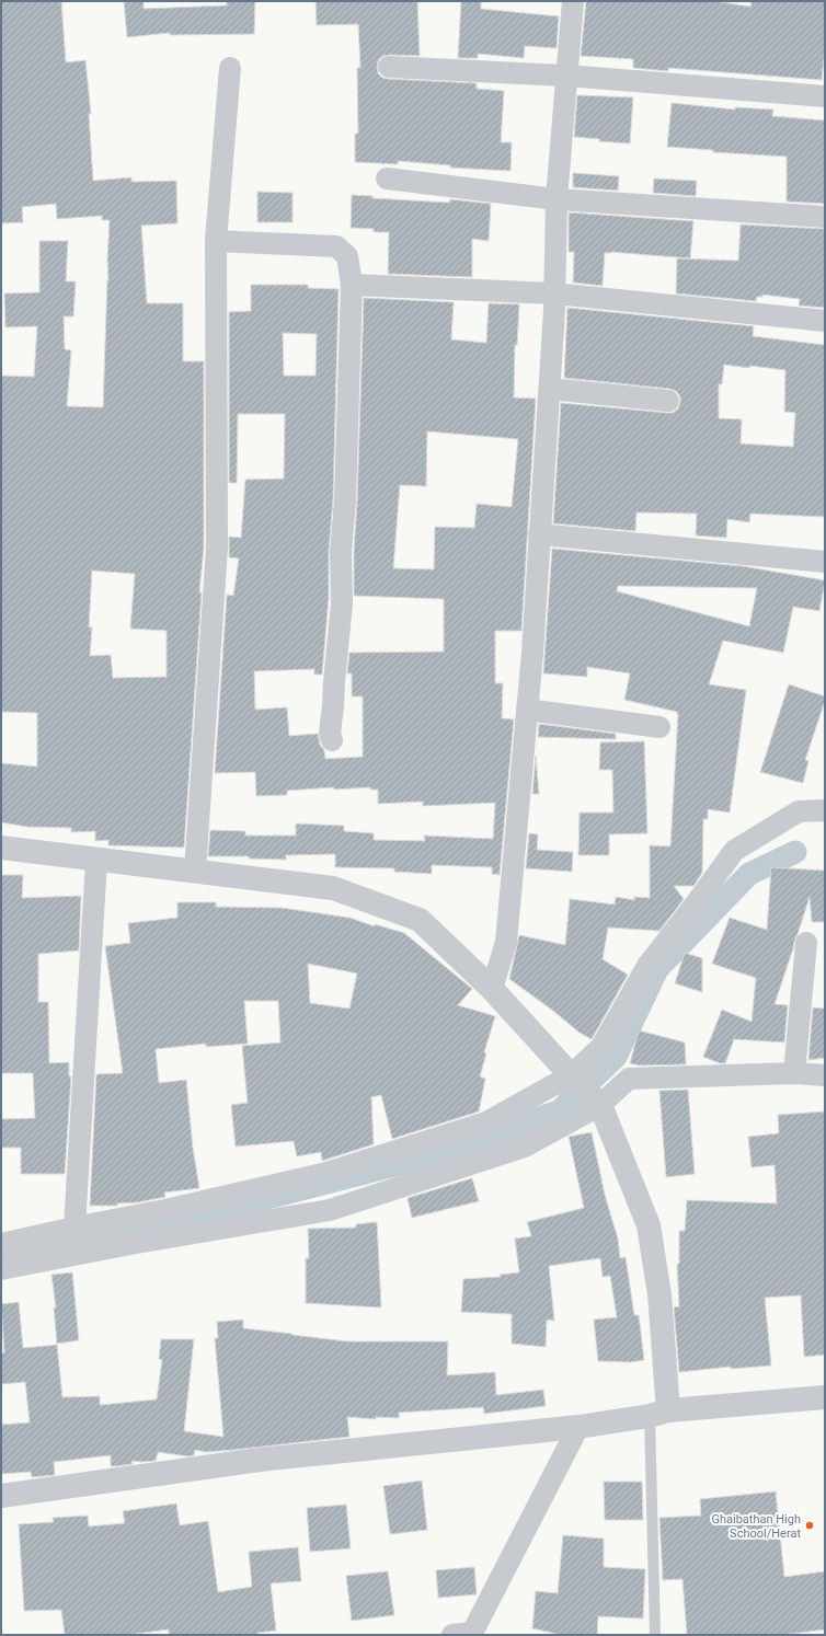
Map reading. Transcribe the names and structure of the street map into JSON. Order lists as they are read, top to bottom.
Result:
{
  "places": ["Ghaibathan High School/Herat"]
}
